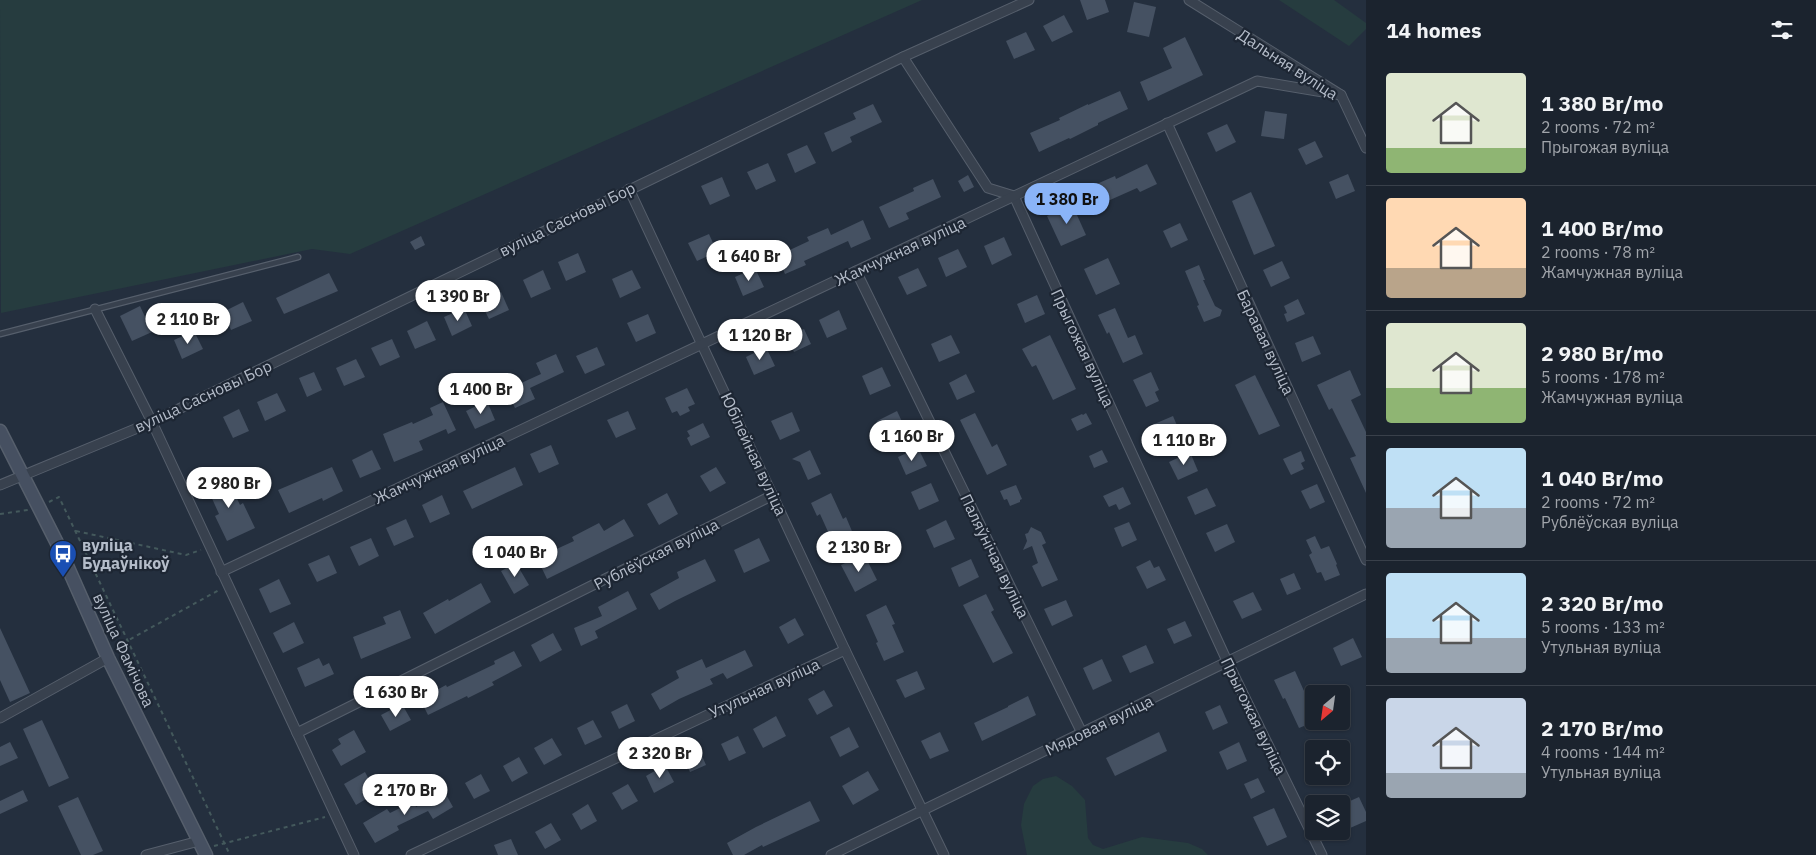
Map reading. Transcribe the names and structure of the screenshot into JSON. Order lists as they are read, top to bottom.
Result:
{
  "streets": {
    "main road": ["вуліца Фамічова"],
    "street": [
      "Дальняя вуліца",
      "вуліца Сасновы Бор",
      "Жамчужная вуліца",
      "Баравая вуліца",
      "Прыгожая вуліца",
      "Юбілейная вуліца",
      "Рублёўская вуліца",
      "Паляўнічая вуліца",
      "Утульная вуліца",
      "Мядовая вуліца"
    ]
  },
  "crossings": [
    ["Дальняя вуліца", "Жамчужная вуліца"],
    ["вуліца Сасновы Бор", "Юбілейная вуліца"],
    ["вуліца Сасновы Бор", "вуліца Фамічова"],
    ["Жамчужная вуліца", "Баравая вуліца"],
    ["Жамчужная вуліца", "Прыгожая вуліца"],
    ["Жамчужная вуліца", "Юбілейная вуліца"],
    ["Жамчужная вуліца", "Паляўнічая вуліца"],
    ["Прыгожая вуліца", "Мядовая вуліца"],
    ["Юбілейная вуліца", "Рублёўская вуліца"],
    ["Юбілейная вуліца", "Утульная вуліца"],
    ["Юбілейная вуліца", "Мядовая вуліца"],
    ["Паляўнічая вуліца", "Мядовая вуліца"]
  ],
  "places": {
    "bus stop": ["вуліца Будаўнікоў"]
  },
  "north": "bottom left",
  "page": {
    "heading": "14 homes",
    "list": [
      {
        "name": "1 380 Br/mo",
        "note": "2 rooms · 72 m² · Прыгожая вуліца"
      },
      {
        "name": "1 400 Br/mo",
        "note": "2 rooms · 78 m² · Жамчужная вуліца"
      },
      {
        "name": "2 980 Br/mo",
        "note": "5 rooms · 178 m² · Жамчужная вуліца"
      },
      {
        "name": "1 040 Br/mo",
        "note": "2 rooms · 72 m² · Рублёўская вуліца"
      },
      {
        "name": "2 320 Br/mo",
        "note": "5 rooms · 133 m² · Утульная вуліца"
      },
      {
        "name": "2 170 Br/mo",
        "note": "4 rooms · 144 m² · Утульная вуліца"
      }
    ],
    "price": [
      "1 380 Br",
      "1 640 Br",
      "1 390 Br",
      "2 110 Br",
      "1 120 Br",
      "1 400 Br",
      "1 160 Br",
      "1 110 Br",
      "2 980 Br",
      "2 130 Br",
      "1 040 Br",
      "1 630 Br",
      "2 320 Br",
      "2 170 Br"
    ]
  }
}
